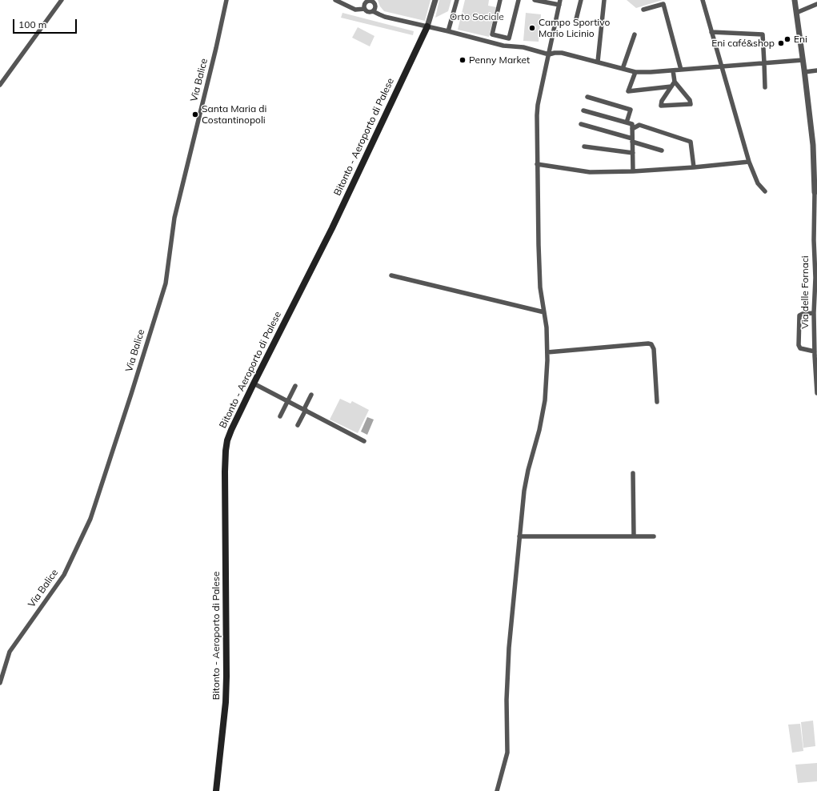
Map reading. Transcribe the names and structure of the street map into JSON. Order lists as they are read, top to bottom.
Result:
{
  "streets": {
    "main road": ["Bitonto - Aeroporto di Palese"],
    "street": ["Via Balice", "Via delle Fornaci"]
  },
  "parks": ["Orto Sociale"],
  "places": [
    "Campo Sportivo Mario Licinio",
    "Eni",
    "Eni café&shop",
    "Penny Market",
    "Santa Maria di Costantinopoli"
  ],
  "scale_bar": "100 m"
}
